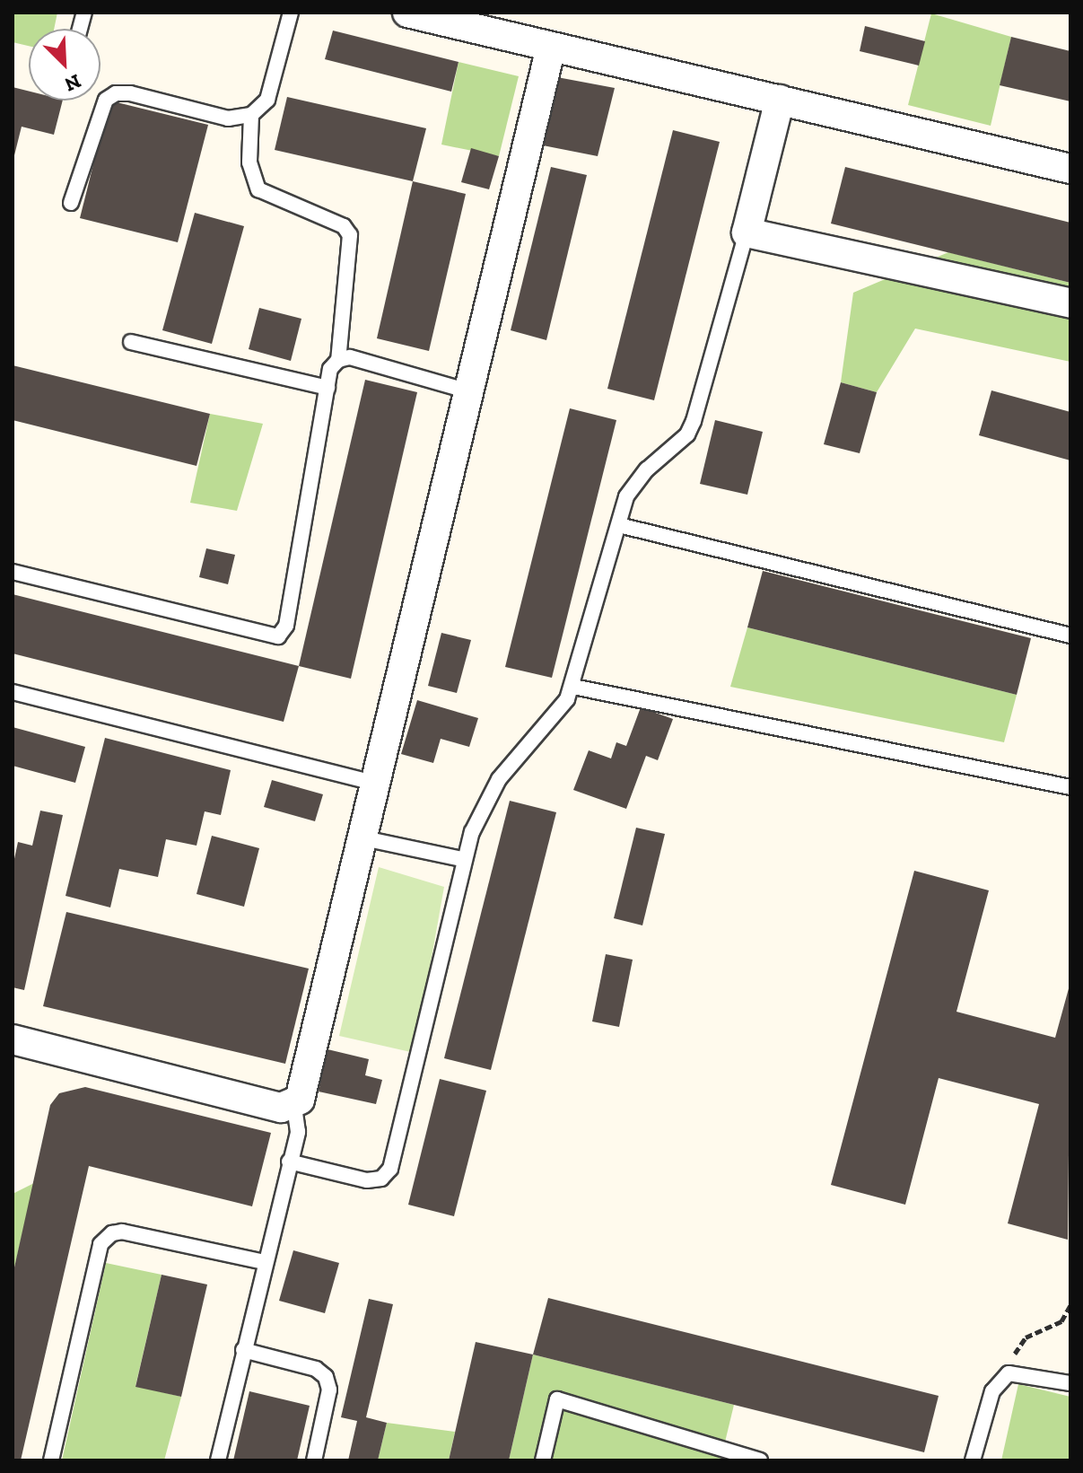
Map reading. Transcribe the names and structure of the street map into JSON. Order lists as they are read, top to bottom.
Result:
{
  "north": "bottom right"
}
